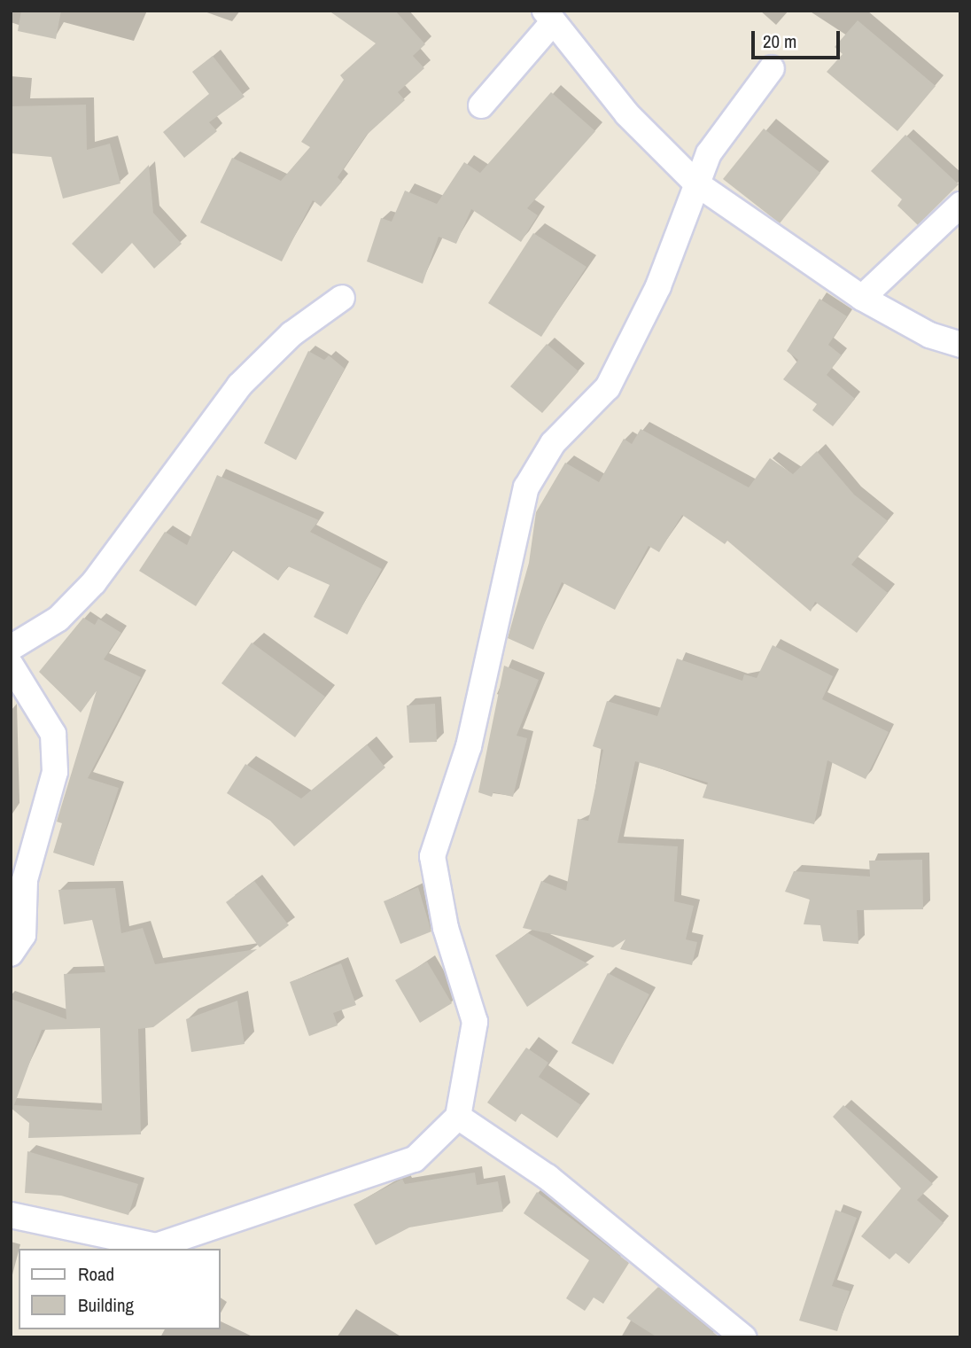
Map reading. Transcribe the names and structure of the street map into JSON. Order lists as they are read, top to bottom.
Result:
{
  "legend": ["Road", "Building"],
  "scale_bar": "20 m"
}
